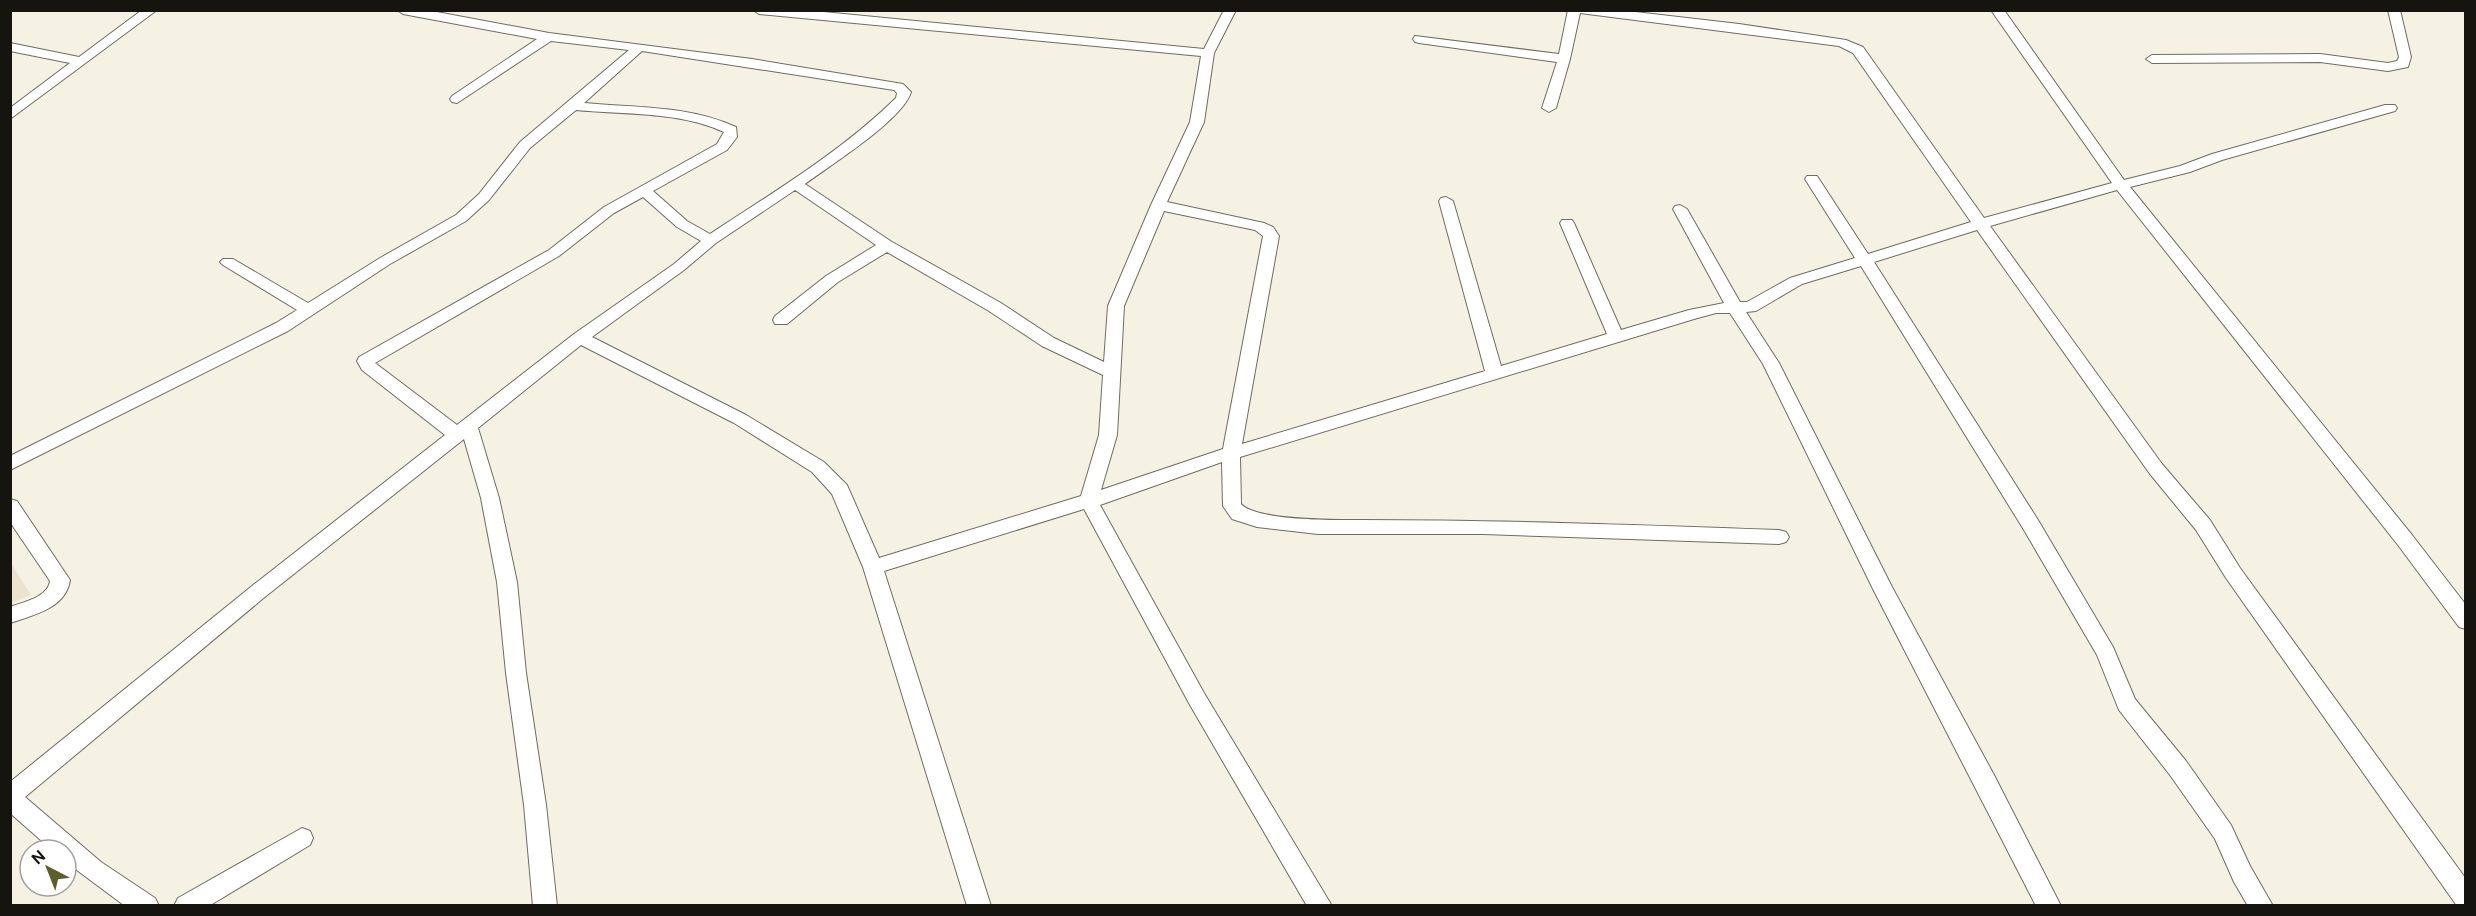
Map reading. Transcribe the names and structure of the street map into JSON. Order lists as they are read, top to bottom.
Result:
{
  "north": "top left"
}
